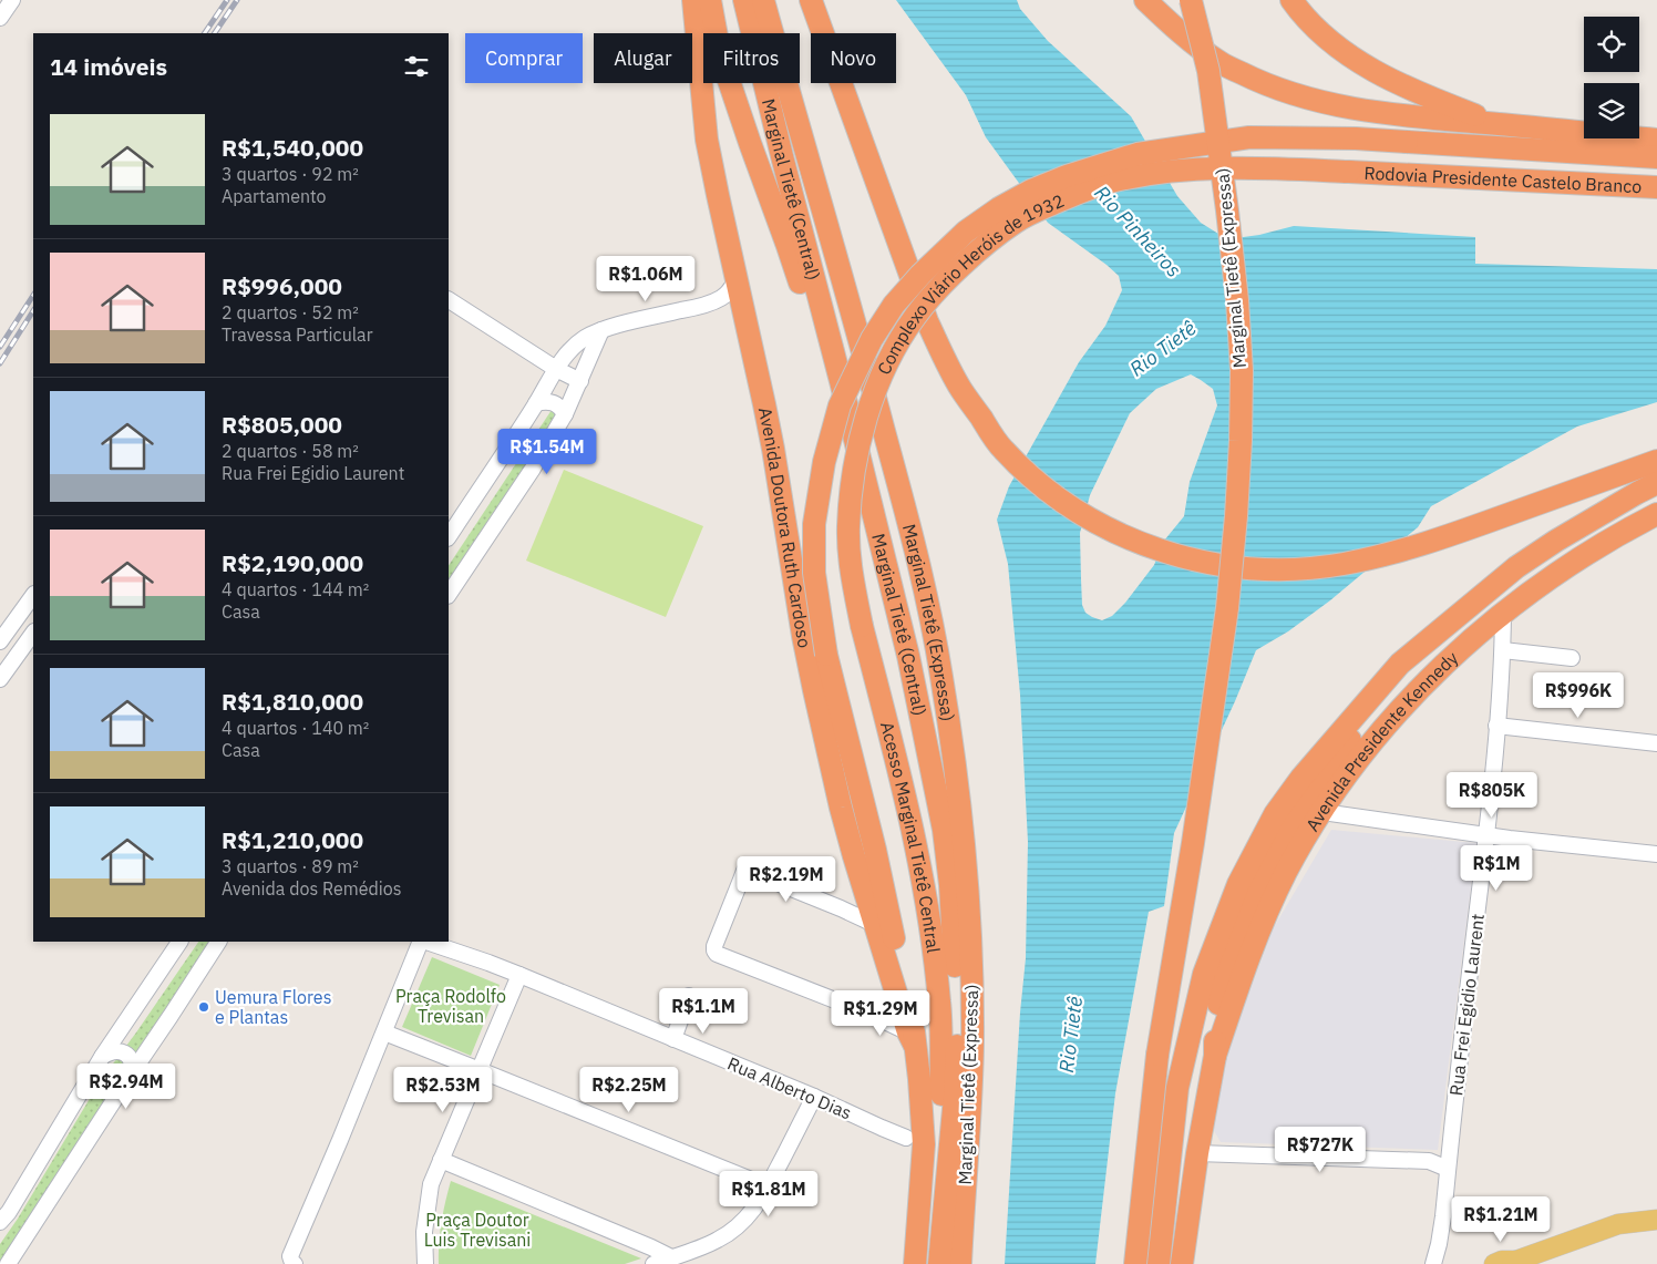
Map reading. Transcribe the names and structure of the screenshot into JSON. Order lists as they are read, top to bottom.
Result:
{
  "streets": {
    "highway": [
      "Rodovia Presidente Castelo Branco",
      "Marginal Tietê (Central)",
      "Marginal Tietê (Expressa)",
      "Complexo Viário Heróis de 1932",
      "Avenida Doutora Ruth Cardoso",
      "Avenida Presidente Kennedy",
      "Acesso Marginal Tietê Central"
    ],
    "street": ["Rua Frei Egidio Laurent", "Rua Alberto Dias"]
  },
  "crossings": [
    ["Rodovia Presidente Castelo Branco", "Complexo Viário Heróis de 1932"],
    ["Marginal Tietê (Central)", "Acesso Marginal Tietê Central"],
    ["Complexo Viário Heróis de 1932", "Acesso Marginal Tietê Central"],
    ["Avenida Presidente Kennedy", "Rua Frei Egidio Laurent"]
  ],
  "water": ["Rio Pinheiros", "Rio Tietê"],
  "parks": ["Praça Rodolfo Trevisan", "Praça Doutor Luis Trevisani"],
  "places": ["Uemura Flores e Plantas"],
  "page": {
    "chip": [
      "Comprar",
      "Alugar",
      "Filtros",
      "Novo"
    ],
    "heading": "14 imóveis",
    "list": [
      {
        "name": "R$1,540,000",
        "note": "3 quartos · 92 m² · Apartamento"
      },
      {
        "name": "R$996,000",
        "note": "2 quartos · 52 m² · Travessa Particular"
      },
      {
        "name": "R$805,000",
        "note": "2 quartos · 58 m² · Rua Frei Egidio Laurent"
      },
      {
        "name": "R$2,190,000",
        "note": "4 quartos · 144 m² · Casa"
      },
      {
        "name": "R$1,810,000",
        "note": "4 quartos · 140 m² · Casa"
      },
      {
        "name": "R$1,210,000",
        "note": "3 quartos · 89 m² · Avenida dos Remédios"
      }
    ],
    "price": [
      "R$1.06M",
      "R$1.54M",
      "R$996K",
      "R$805K",
      "R$1M",
      "R$2.19M",
      "R$1.1M",
      "R$1.29M",
      "R$2.94M",
      "R$2.53M",
      "R$2.25M",
      "R$727K",
      "R$1.81M",
      "R$1.21M"
    ]
  }
}
